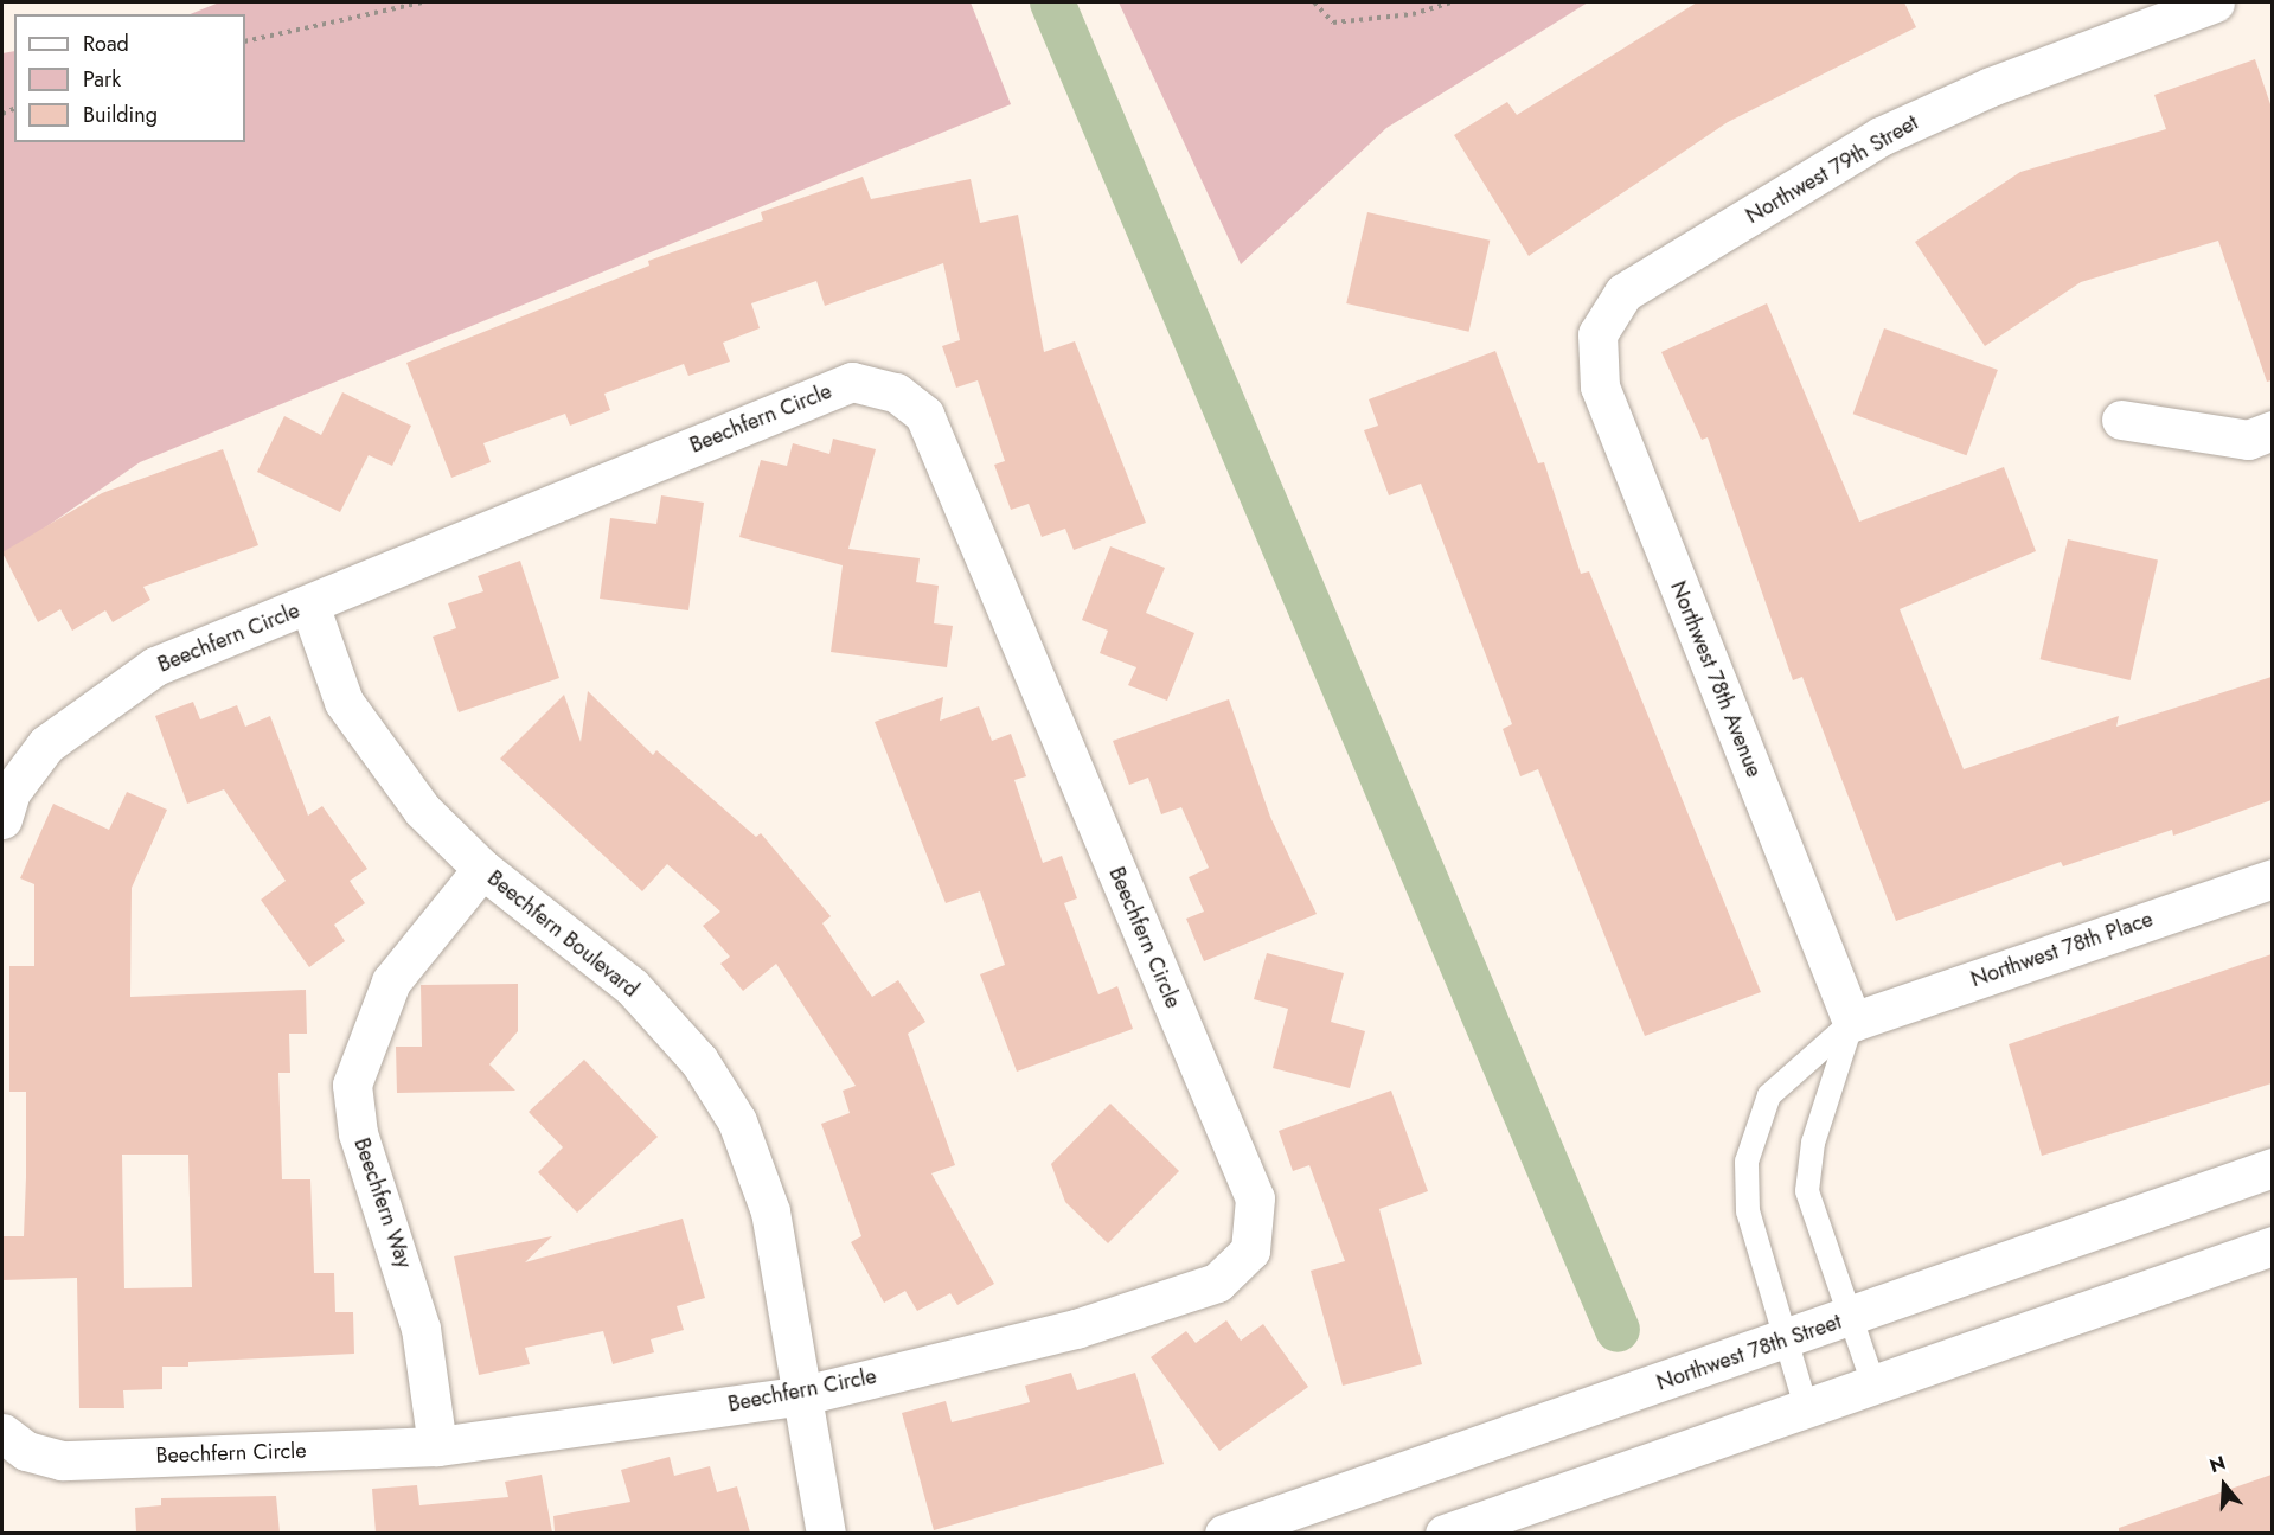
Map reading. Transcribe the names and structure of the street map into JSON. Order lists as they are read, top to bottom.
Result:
{
  "streets": {
    "street": [
      "Northwest 79th Street",
      "Beechfern Circle",
      "Northwest 78th Avenue",
      "Beechfern Boulevard",
      "Northwest 78th Place",
      "Beechfern Way",
      "Northwest 78th Street"
    ]
  },
  "crossings": [
    ["Northwest 79th Street", "Northwest 78th Avenue"],
    ["Beechfern Circle", "Beechfern Boulevard"],
    ["Beechfern Circle", "Beechfern Way"],
    ["Northwest 78th Avenue", "Northwest 78th Place"],
    ["Beechfern Boulevard", "Beechfern Way"]
  ],
  "legend": ["Road", "Park", "Building"],
  "north": "top"
}
